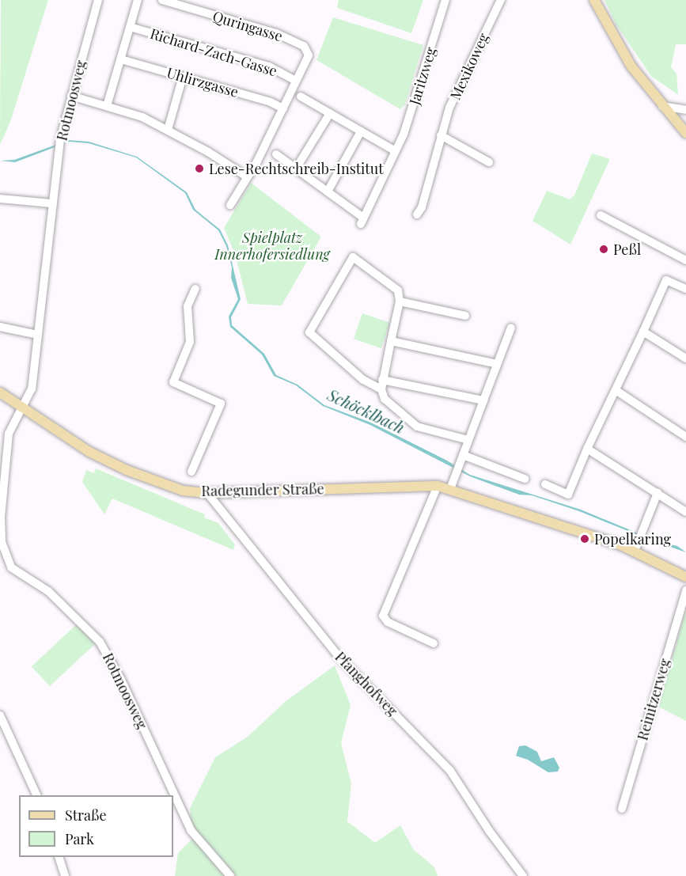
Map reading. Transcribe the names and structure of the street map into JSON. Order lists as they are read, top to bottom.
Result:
{
  "streets": {
    "main road": ["Radegunder Straße"],
    "street": [
      "Quringasse",
      "Richard-Zach-Gasse",
      "Mexikoweg",
      "Jaritzweg",
      "Uhlirzgasse",
      "Rotmoosweg",
      "Pfanghofweg",
      "Reinitzerweg"
    ]
  },
  "crossings": [
    ["Quringasse", "Richard-Zach-Gasse"],
    ["Rotmoosweg", "Radegunder Straße"],
    ["Radegunder Straße", "Pfanghofweg"]
  ],
  "water": ["Schöcklbach"],
  "parks": ["Spielplatz Innerhofersiedlung"],
  "places": ["Lese-Rechtschreib-Institut", "Peßl", "Popelkaring"],
  "legend": ["Straße", "Park"]
}
